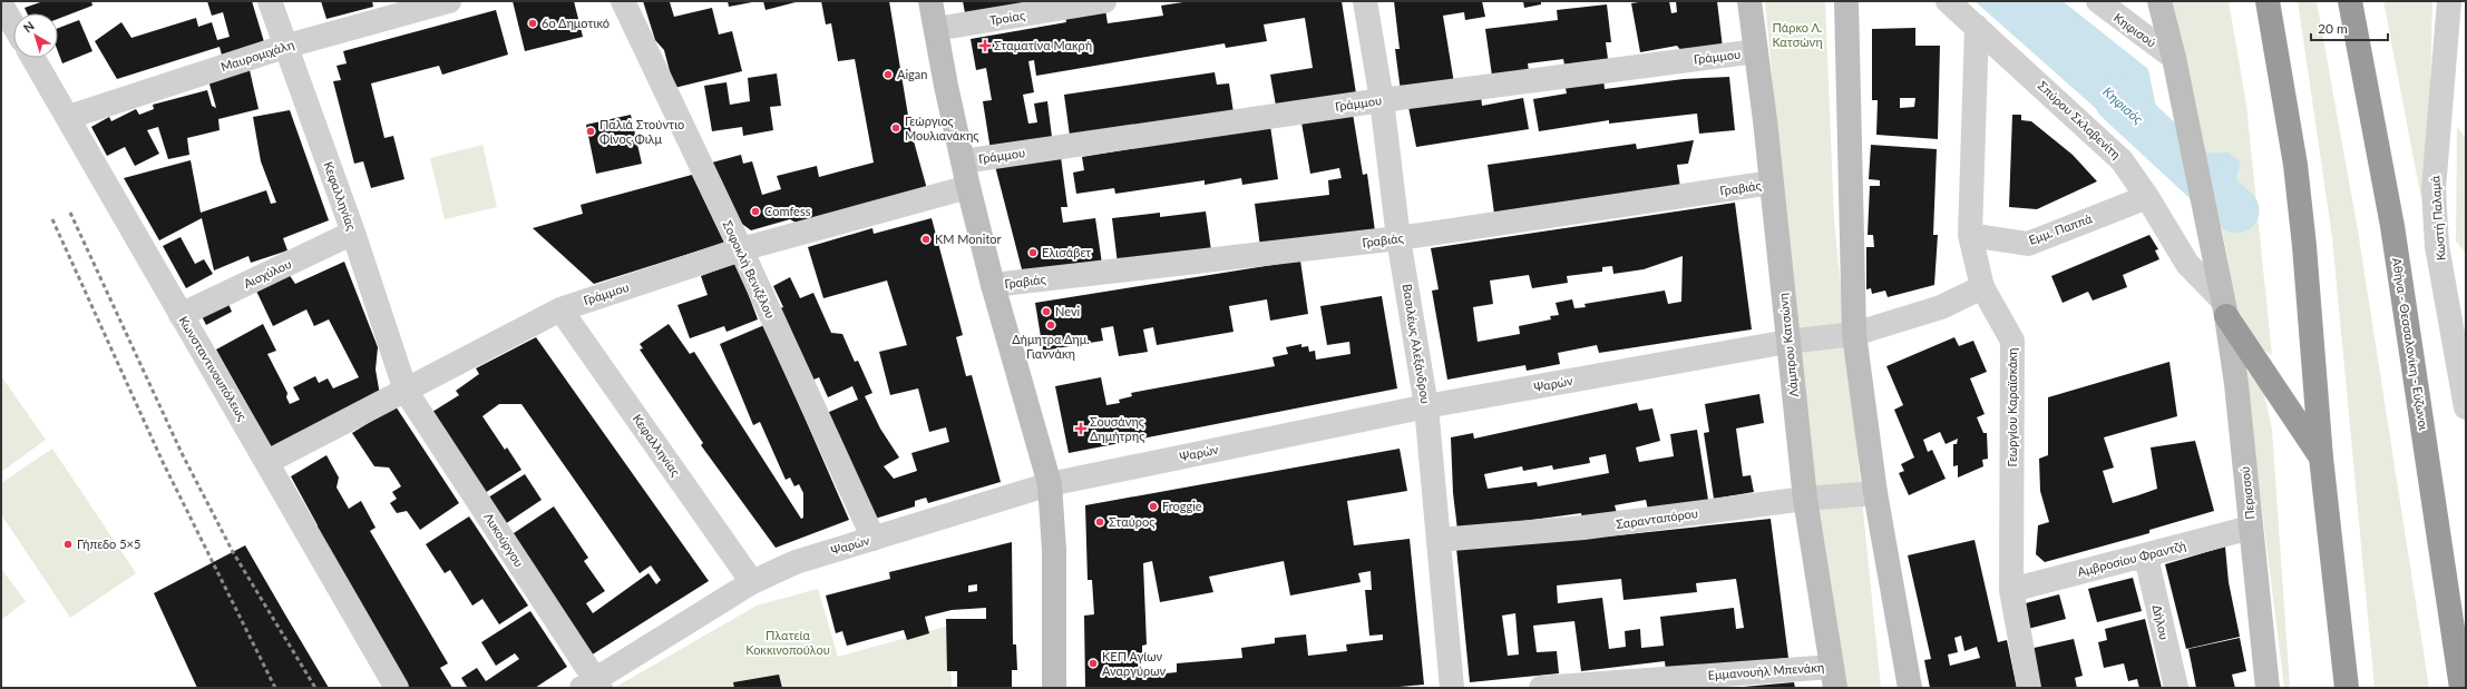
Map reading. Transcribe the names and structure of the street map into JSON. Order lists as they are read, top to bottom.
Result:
{
  "streets": {
    "highway": ["Αθήνα - Θεσσαλονίκη - Εύζωνοι"],
    "street": [
      "Τροίας",
      "Κηφισού",
      "Μαυρομιχάλη",
      "Γράμμου",
      "Σπύρου Σκλαβενίτη",
      "Γραβιάς",
      "Κεφαλληνίας",
      "Κωστή Παλαμά",
      "Εμμ. Παππά",
      "Σοφοκλή Βενιζέλου",
      "Αισχύλου",
      "Βασιλέως Αλεξάνδρου",
      "Λάμπρου Κατσώνη",
      "Κωνσταντινουπόλεως",
      "Ψαρών",
      "Γεωργίου Καραϊσκάκη",
      "Περισσού",
      "Σαρανταπόρου",
      "Λυκούργου",
      "Αμβροσίου Φραντζή",
      "Δήλου",
      "Εμμανουήλ Μπενάκη"
    ]
  },
  "crossings": [
    ["Μαυρομιχάλη", "Κεφαλληνίας"],
    ["Μαυρομιχάλη", "Κωνσταντινουπόλεως"],
    ["Γράμμου", "Κεφαλληνίας"],
    ["Γράμμου", "Σοφοκλή Βενιζέλου"],
    ["Γράμμου", "Βασιλέως Αλεξάνδρου"],
    ["Γράμμου", "Λάμπρου Κατσώνη"],
    ["Γράμμου", "Κωνσταντινουπόλεως"],
    ["Γράμμου", "Λυκούργου"],
    ["Σπύρου Σκλαβενίτη", "Εμμ. Παππά"],
    ["Σπύρου Σκλαβενίτη", "Γεωργίου Καραϊσκάκη"],
    ["Σπύρου Σκλαβενίτη", "Περισσού"],
    ["Γραβιάς", "Βασιλέως Αλεξάνδρου"],
    ["Γραβιάς", "Λάμπρου Κατσώνη"],
    ["Κεφαλληνίας", "Αισχύλου"],
    ["Κεφαλληνίας", "Ψαρών"],
    ["Κεφαλληνίας", "Λυκούργου"],
    ["Εμμ. Παππά", "Γεωργίου Καραϊσκάκη"],
    ["Σοφοκλή Βενιζέλου", "Ψαρών"],
    ["Αισχύλου", "Κωνσταντινουπόλεως"],
    ["Βασιλέως Αλεξάνδρου", "Ψαρών"],
    ["Βασιλέως Αλεξάνδρου", "Σαρανταπόρου"],
    ["Λάμπρου Κατσώνη", "Ψαρών"],
    ["Λάμπρου Κατσώνη", "Σαρανταπόρου"],
    ["Λάμπρου Κατσώνη", "Εμμανουήλ Μπενάκη"],
    ["Ψαρών", "Λυκούργου"],
    ["Γεωργίου Καραϊσκάκη", "Αμβροσίου Φραντζή"],
    ["Περισσού", "Αμβροσίου Φραντζή"],
    ["Αμβροσίου Φραντζή", "Δήλου"]
  ],
  "water": ["Κηφισός"],
  "parks": ["Πάρκο Λ. Κατσώνη", "Πλατεία Κοκκινοπούλου"],
  "places": {
    "other": [
      "6ο Δημοτικό",
      "Aigan",
      "Γεώργιος Μουλιανάκης",
      "Παλιά Στούντιο Φίνος Φιλμ",
      "Comfess",
      "KM Monitor",
      "Ελισάβετ",
      "Nevi",
      "Δήμητρα Δημ. Γιαννάκη",
      "Froggie",
      "Σταύρος",
      "Γήπεδο 5×5",
      "ΚΕΠ Αγίων Αναργύρων"
    ],
    "health": ["Σταματίνα Μακρή", "Σουσάνης Δημήτρης"]
  },
  "scale_bar": "20 m",
  "north": "top left"
}
